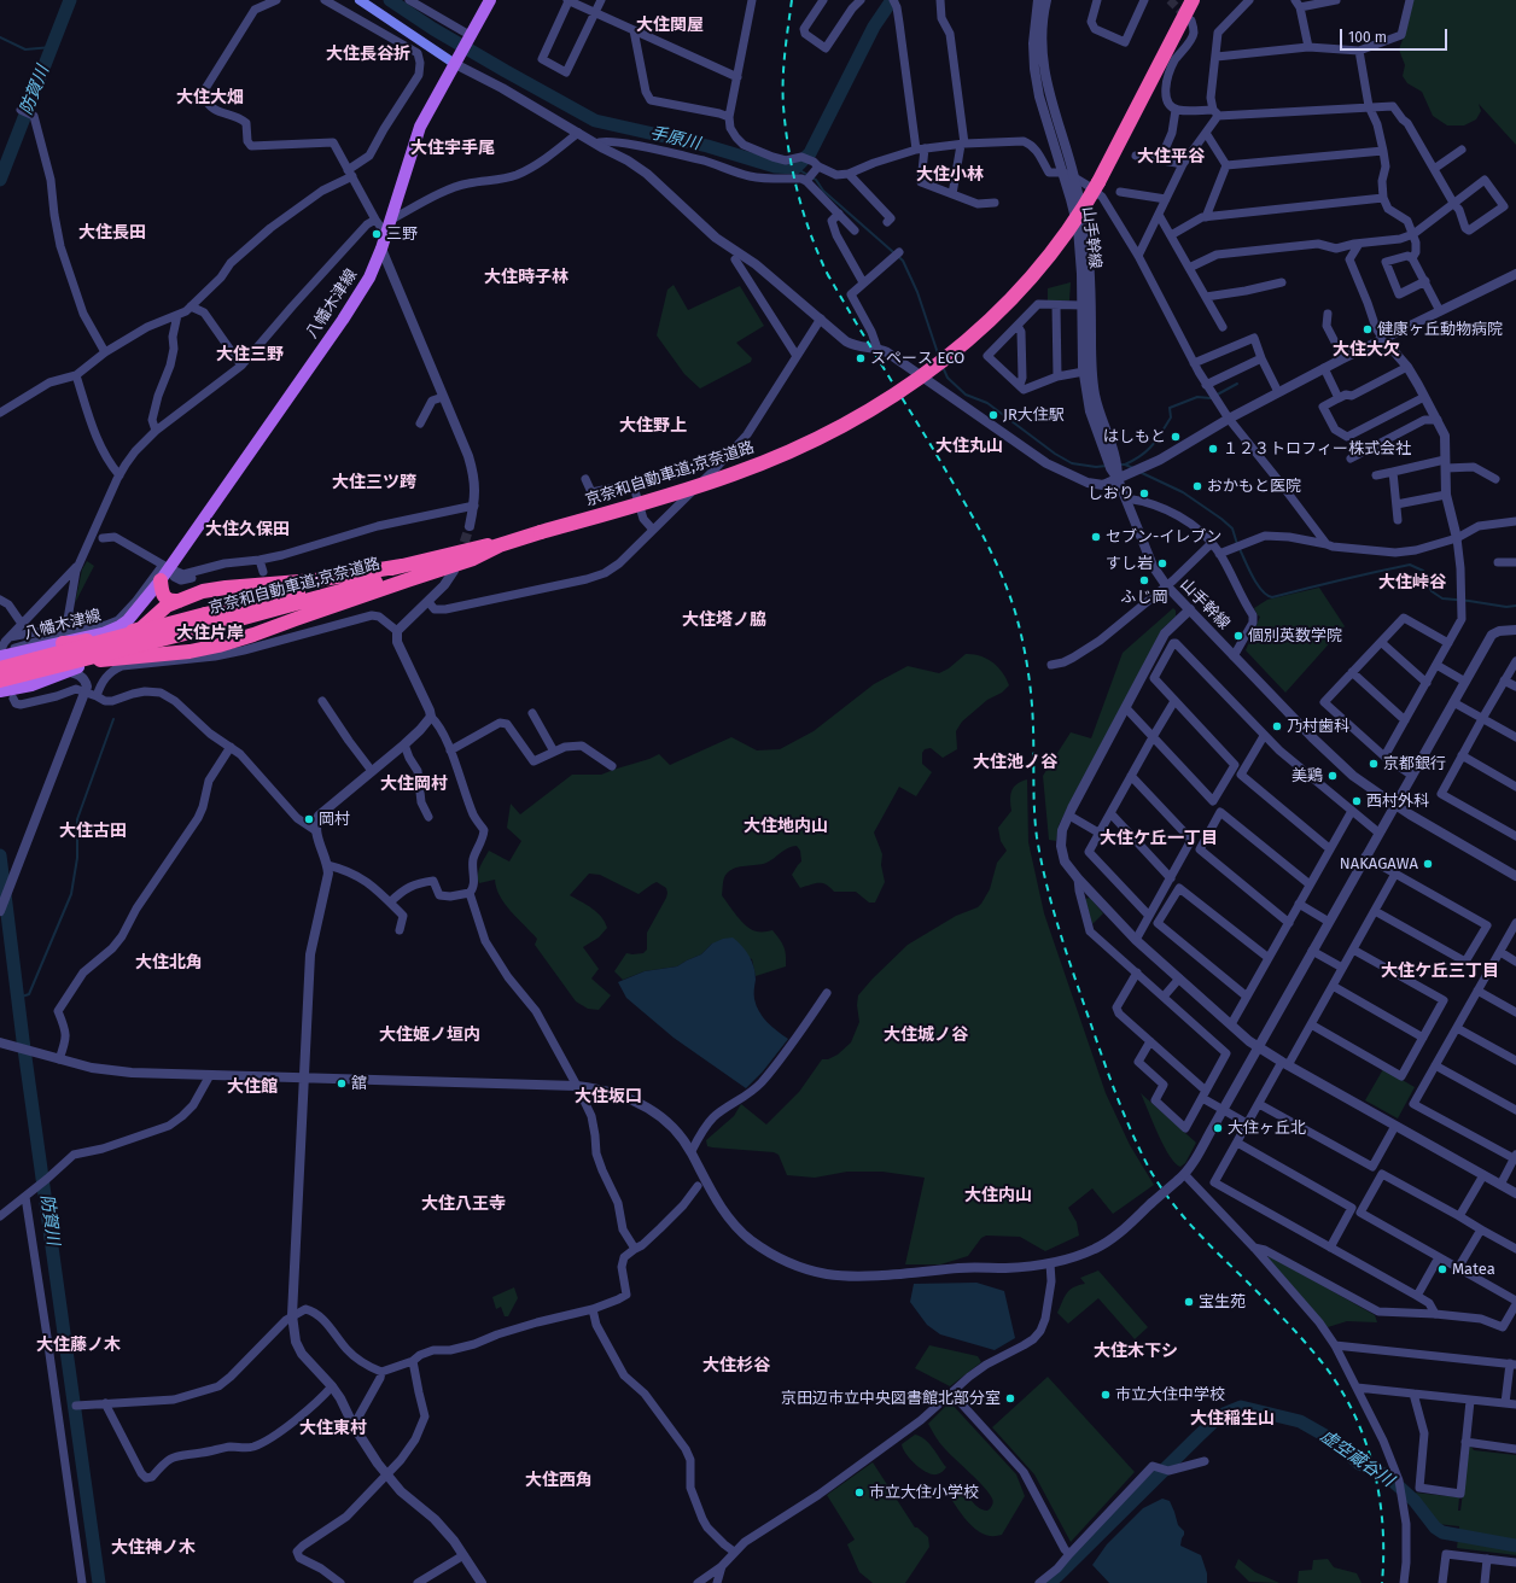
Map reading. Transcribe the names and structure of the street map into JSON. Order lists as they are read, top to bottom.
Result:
{
  "streets": {
    "highway": ["京奈和自動車道;京奈道路"],
    "main road": ["八幡木津線"],
    "street": ["山手幹線"]
  },
  "districts": [
    "大住関屋",
    "大住長谷折",
    "大住大畑",
    "大住宇手尾",
    "大住平谷",
    "大住小林",
    "大住長田",
    "大住時子林",
    "大住大欠",
    "大住三野",
    "大住野上",
    "大住丸山",
    "大住三ツ跨",
    "大住久保田",
    "大住峠谷",
    "大住塔ノ脇",
    "大住片岸",
    "大住池ノ谷",
    "大住岡村",
    "大住地内山",
    "大住古田",
    "大住ケ丘一丁目",
    "大住北角",
    "大住ケ丘三丁目",
    "大住姫ノ垣内",
    "大住城ノ谷",
    "大住館",
    "大住坂口",
    "大住内山",
    "大住八王寺",
    "大住藤ノ木",
    "大住木下シ",
    "大住杉谷",
    "大住稲生山",
    "大住東村",
    "大住西角",
    "大住神ノ木"
  ],
  "water": ["防賀川", "手原川", "虚空蔵谷川"],
  "places": [
    "三野",
    "健康ヶ丘動物病院",
    "スペース ECO",
    "JR大住駅",
    "はしもと",
    "１２３トロフィー株式会社",
    "おかもと医院",
    "しおり",
    "セブン-イレブン",
    "すし岩",
    "ふじ岡",
    "個別英数学院",
    "乃村歯科",
    "京都銀行",
    "美鶏",
    "西村外科",
    "岡村",
    "NAKAGAWA",
    "舘",
    "大住ヶ丘北",
    "Matea",
    "宝生苑",
    "市立大住中学校",
    "京田辺市立中央図書館北部分室",
    "市立大住小学校"
  ],
  "scale_bar": "100 m"
}
